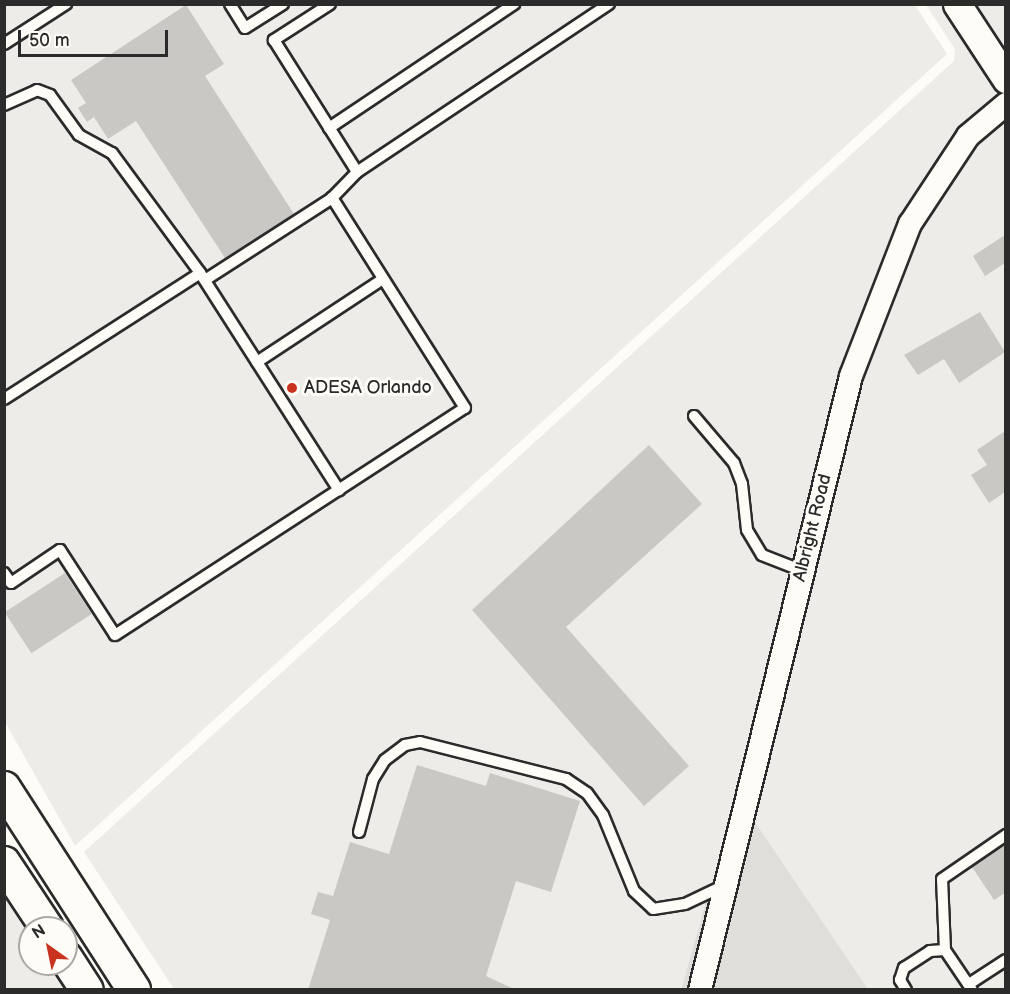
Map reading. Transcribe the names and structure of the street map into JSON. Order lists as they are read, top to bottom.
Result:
{
  "streets": {
    "street": ["Albright Road"]
  },
  "places": ["ADESA Orlando"],
  "scale_bar": "50 m",
  "north": "top left"
}
